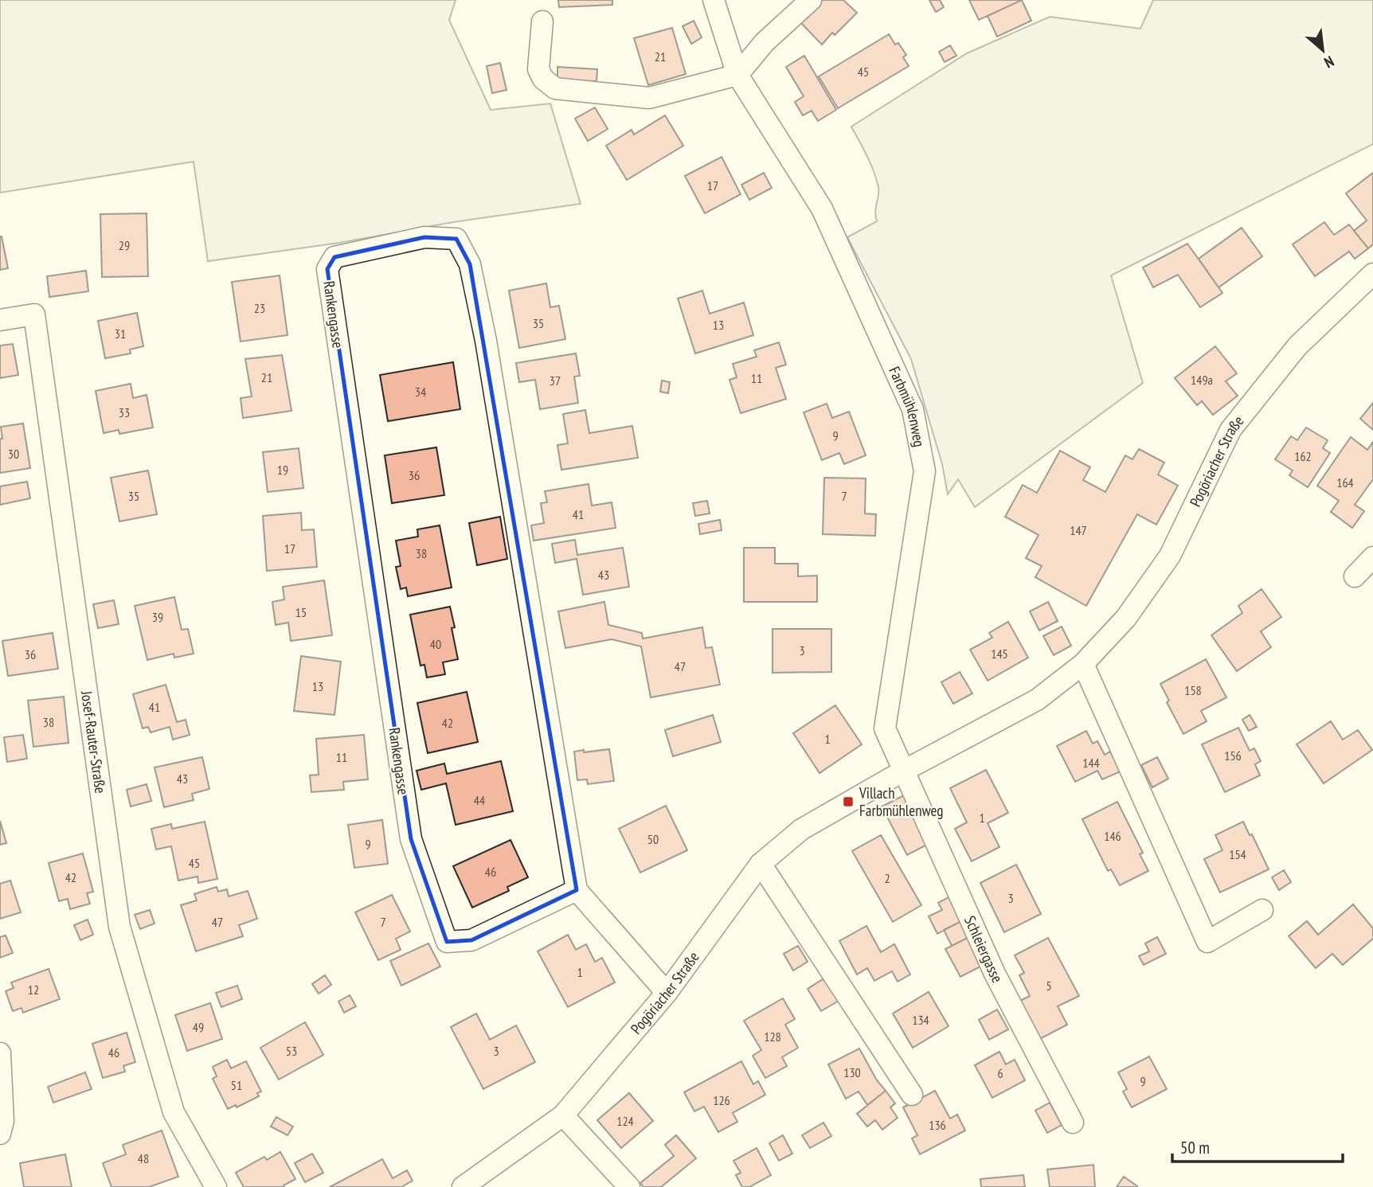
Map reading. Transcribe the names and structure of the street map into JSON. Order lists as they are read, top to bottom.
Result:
{
  "streets": {
    "street": [
      "Rankengasse",
      "Farbmühlenweg",
      "Pogöriacher Straße",
      "Josef-Rauter-Straße",
      "Schleiergasse"
    ]
  },
  "crossings": [
    ["Farbmühlenweg", "Pogöriacher Straße"],
    ["Farbmühlenweg", "Schleiergasse"],
    ["Pogöriacher Straße", "Schleiergasse"]
  ],
  "places": {
    "transit": ["Villach Farbmühlenweg"]
  },
  "house_numbers": [
    "21",
    "45",
    "17",
    "29",
    "23",
    "35",
    "13",
    "31",
    "21",
    "11",
    "149a",
    "37",
    "34",
    "33",
    "9",
    "30",
    "162",
    "19",
    "36",
    "164",
    "35",
    "7",
    "41",
    "147",
    "17",
    "38",
    "43",
    "15",
    "39",
    "40",
    "3",
    "145",
    "36",
    "47",
    "13",
    "158",
    "41",
    "38",
    "42",
    "1",
    "156",
    "11",
    "144",
    "43",
    "44",
    "1",
    "146",
    "50",
    "9",
    "154",
    "45",
    "46",
    "42",
    "2",
    "3",
    "47",
    "7",
    "1",
    "5",
    "12",
    "134",
    "49",
    "128",
    "53",
    "3",
    "46",
    "130",
    "6",
    "9",
    "51",
    "126",
    "124",
    "136",
    "48"
  ],
  "scale_bar": "50 m",
  "north": "bottom right"
}
